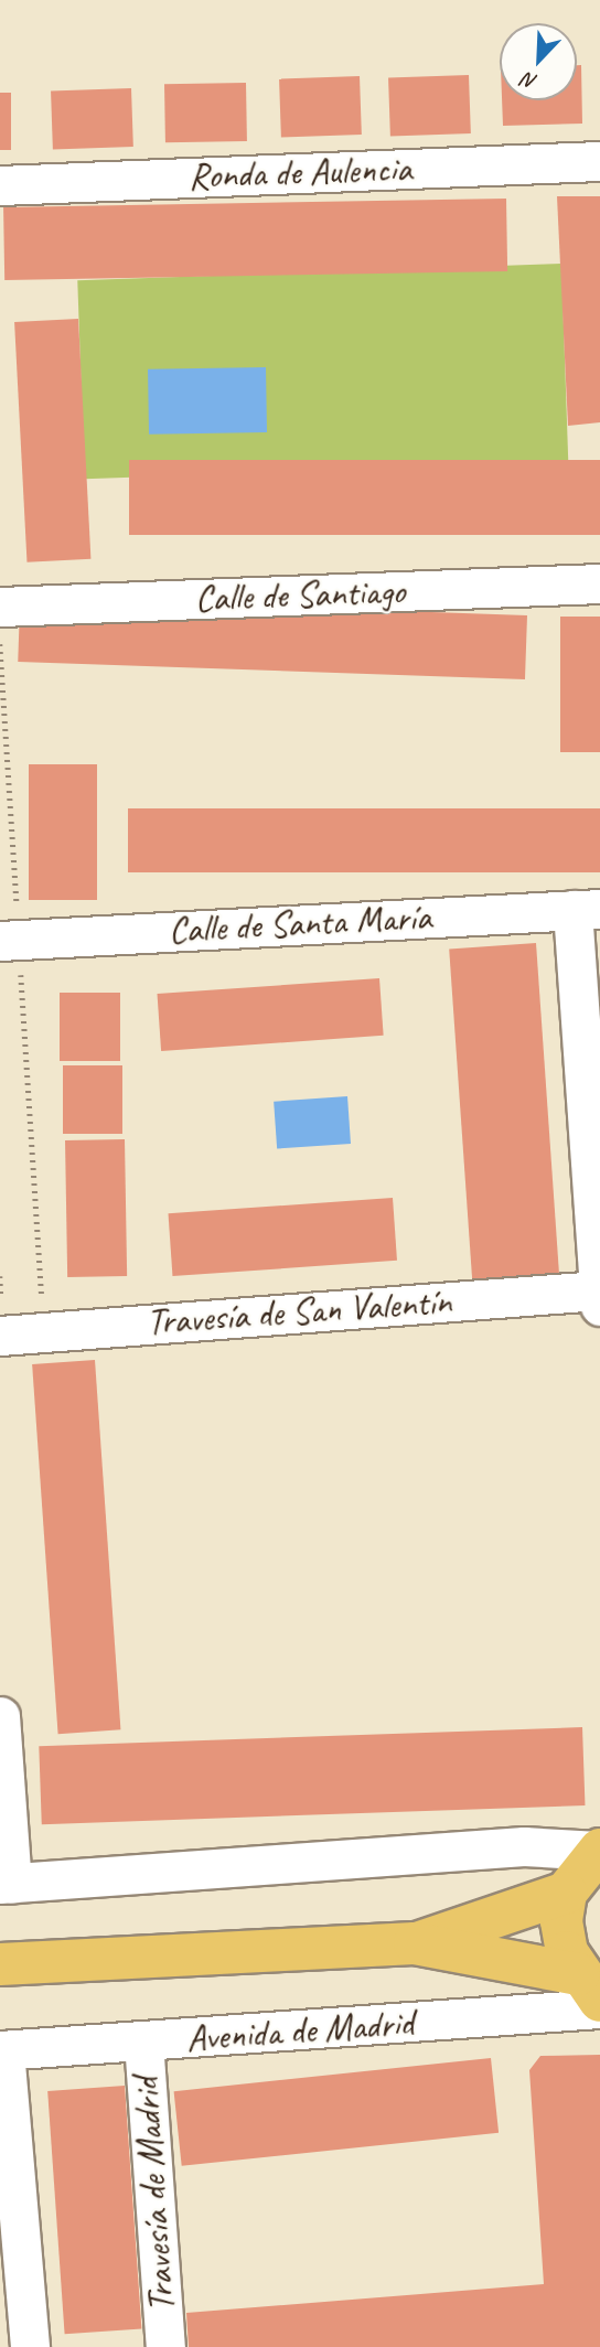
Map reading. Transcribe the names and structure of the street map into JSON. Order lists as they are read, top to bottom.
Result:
{
  "streets": {
    "street": [
      "Ronda de Aulencia",
      "Calle de Santiago",
      "Calle de Santa María",
      "Travesía de San Valentín",
      "Avenida de Madrid",
      "Travesía de Madrid"
    ]
  },
  "crossings": [
    ["Avenida de Madrid", "Travesía de Madrid"]
  ],
  "north": "bottom left"
}
